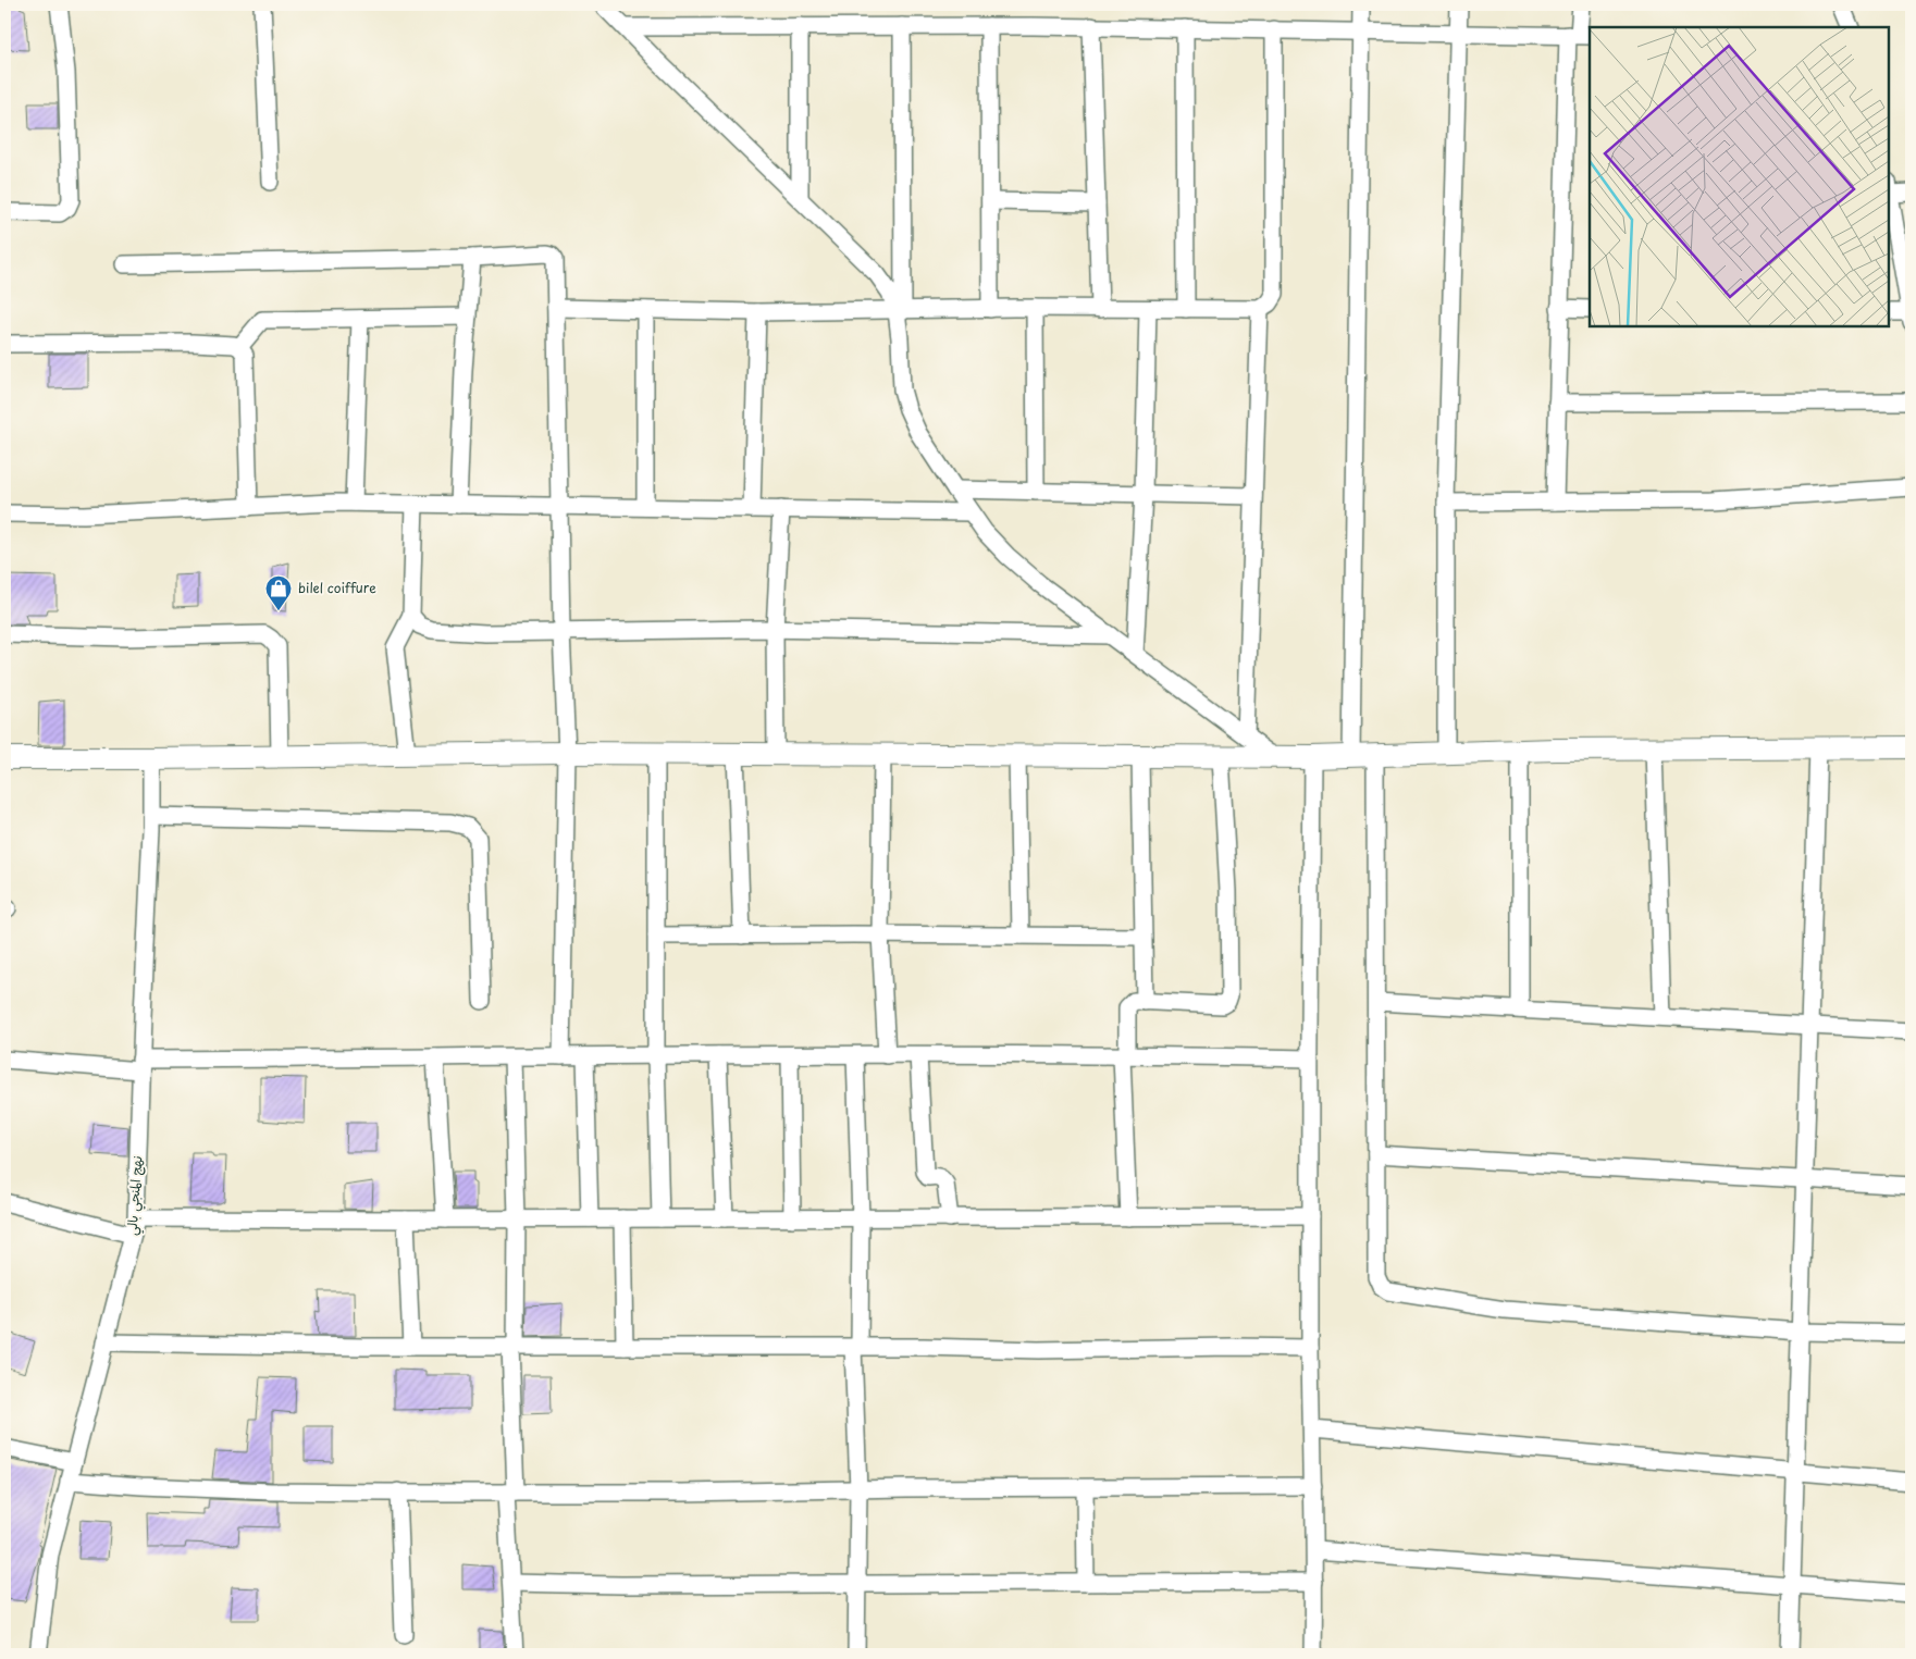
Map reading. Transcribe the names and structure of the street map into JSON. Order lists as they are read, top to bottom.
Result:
{
  "streets": {
    "street": ["نهج المنجي بالي"]
  },
  "places": {
    "shop": ["bilel coiffure"]
  }
}
